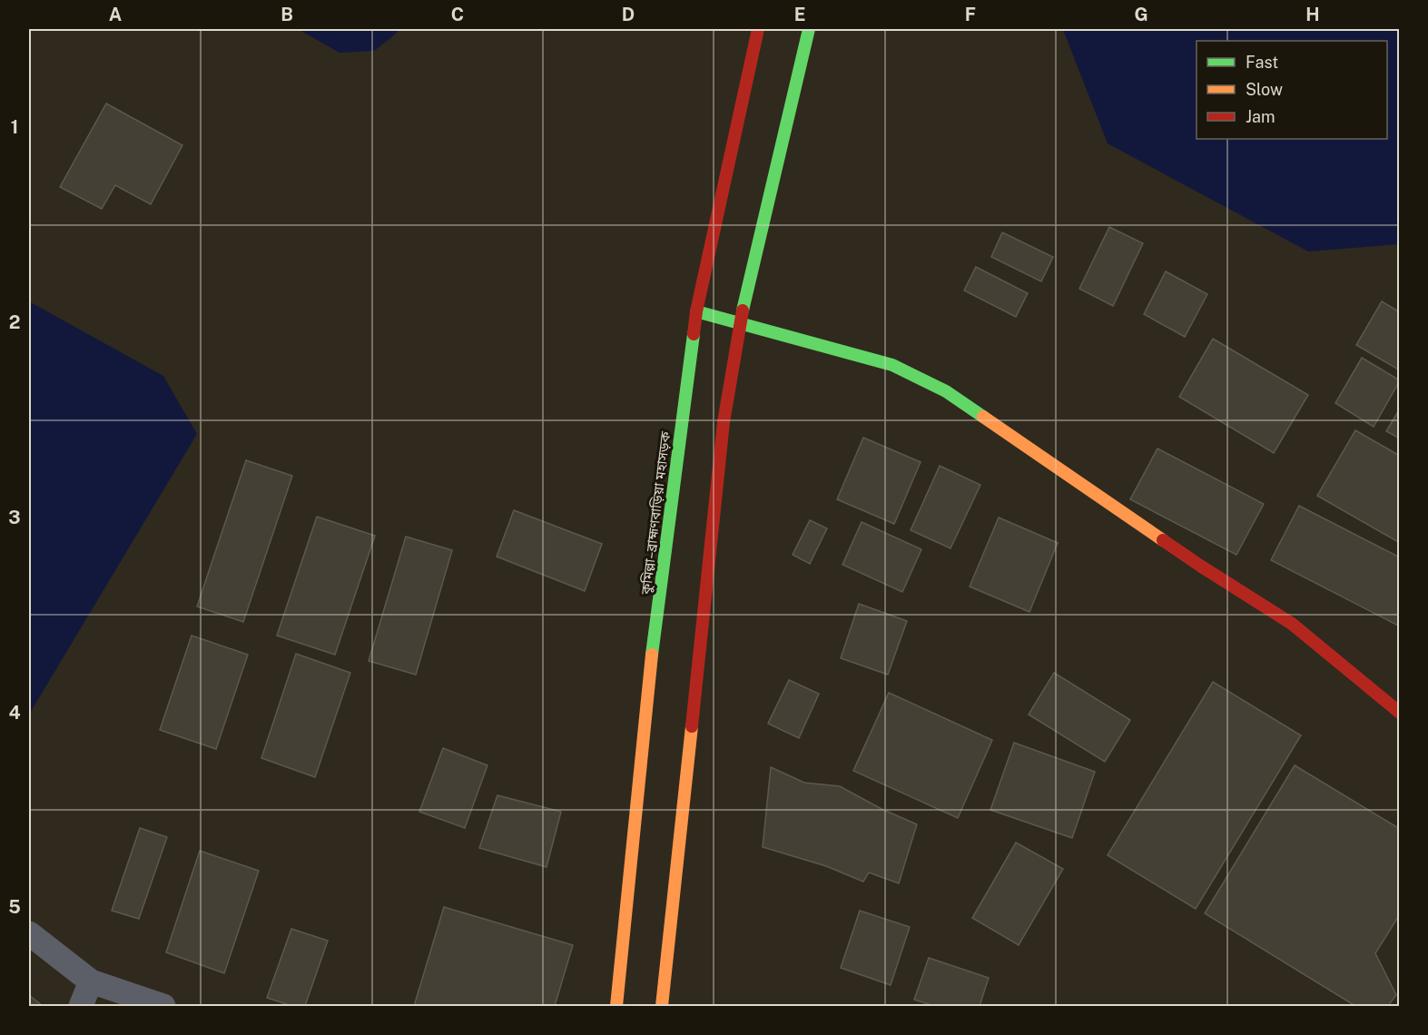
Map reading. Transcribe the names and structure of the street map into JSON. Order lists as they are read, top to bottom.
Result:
{
  "streets": {
    "main road": ["কুমিল্লা–ব্রাহ্মণবাড়িয়া মহাসড়ক"]
  },
  "legend": ["Fast", "Slow", "Jam"],
  "grid": {
    "columns": [
      "A",
      "B",
      "C",
      "D",
      "E",
      "F",
      "G",
      "H"
    ],
    "rows": [
      "1",
      "2",
      "3",
      "4",
      "5"
    ]
  }
}
